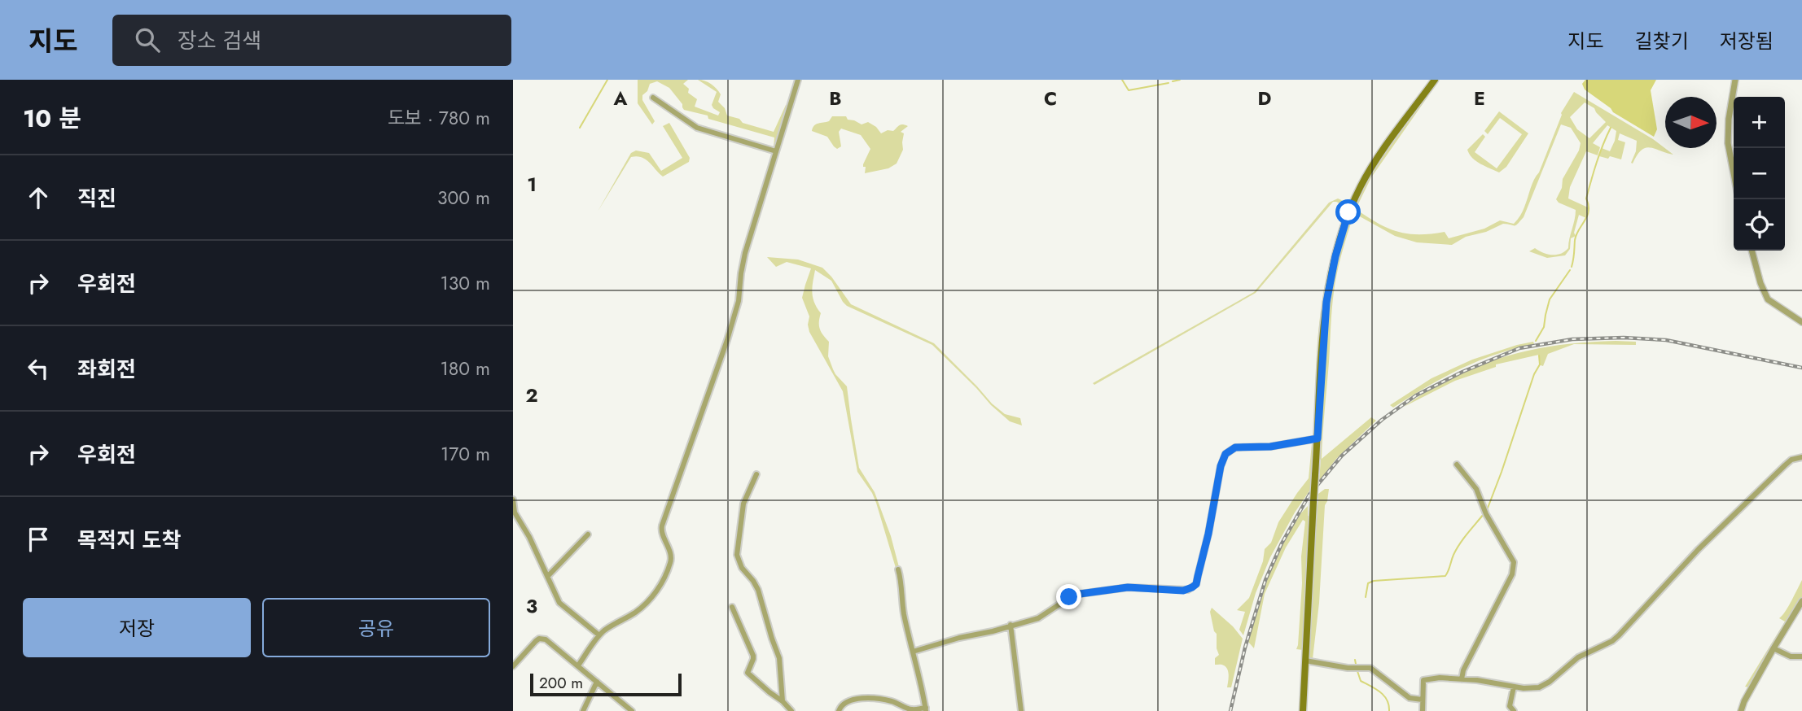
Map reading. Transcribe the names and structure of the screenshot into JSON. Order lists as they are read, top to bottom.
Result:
{
  "scale_bar": "200 m",
  "north": "right",
  "page": {
    "header": "지도",
    "search": "장소 검색",
    "nav": ["지도", "길찾기", "저장됨"],
    "heading": ["10 분", "도보 · 780 m"],
    "map_buttons": ["+", "−"],
    "list": [
      ["직진", "300 m"],
      ["우회전", "130 m"],
      ["좌회전", "180 m"],
      ["우회전", "170 m"],
      "목적지 도착"
    ],
    "buttons": ["저장", "공유"],
    "scale": "200 m"
  },
  "grid": {
    "columns": [
      "A",
      "B",
      "C",
      "D",
      "E"
    ],
    "rows": ["1", "2", "3"]
  }
}
